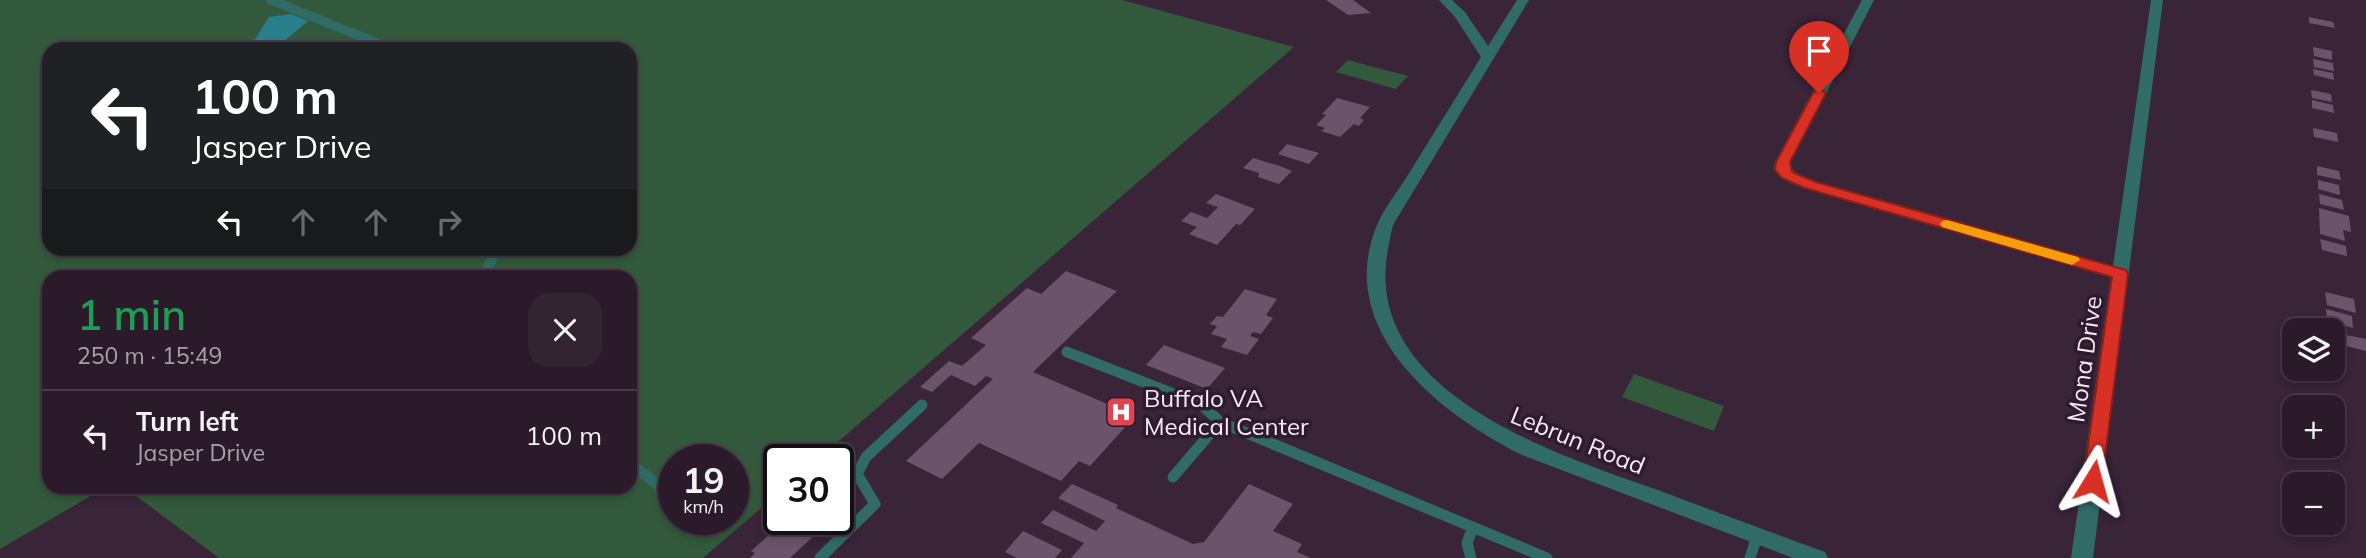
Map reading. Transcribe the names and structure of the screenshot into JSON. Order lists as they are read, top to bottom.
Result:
{
  "streets": {
    "street": ["Mona Drive", "Lebrun Road"]
  },
  "places": {
    "hospital": ["Buffalo VA Medical Center"]
  },
  "page": {
    "turn": ["100 m", "Jasper Drive"],
    "heading": ["1 min", "250 m · 15:49"],
    "map_buttons": ["+", "−"],
    "list": [
      {
        "name": "Turn left",
        "note": "Jasper Drive",
        "value": "100 m"
      }
    ],
    "speed": "19 km/h",
    "limit": "30"
  }
}
